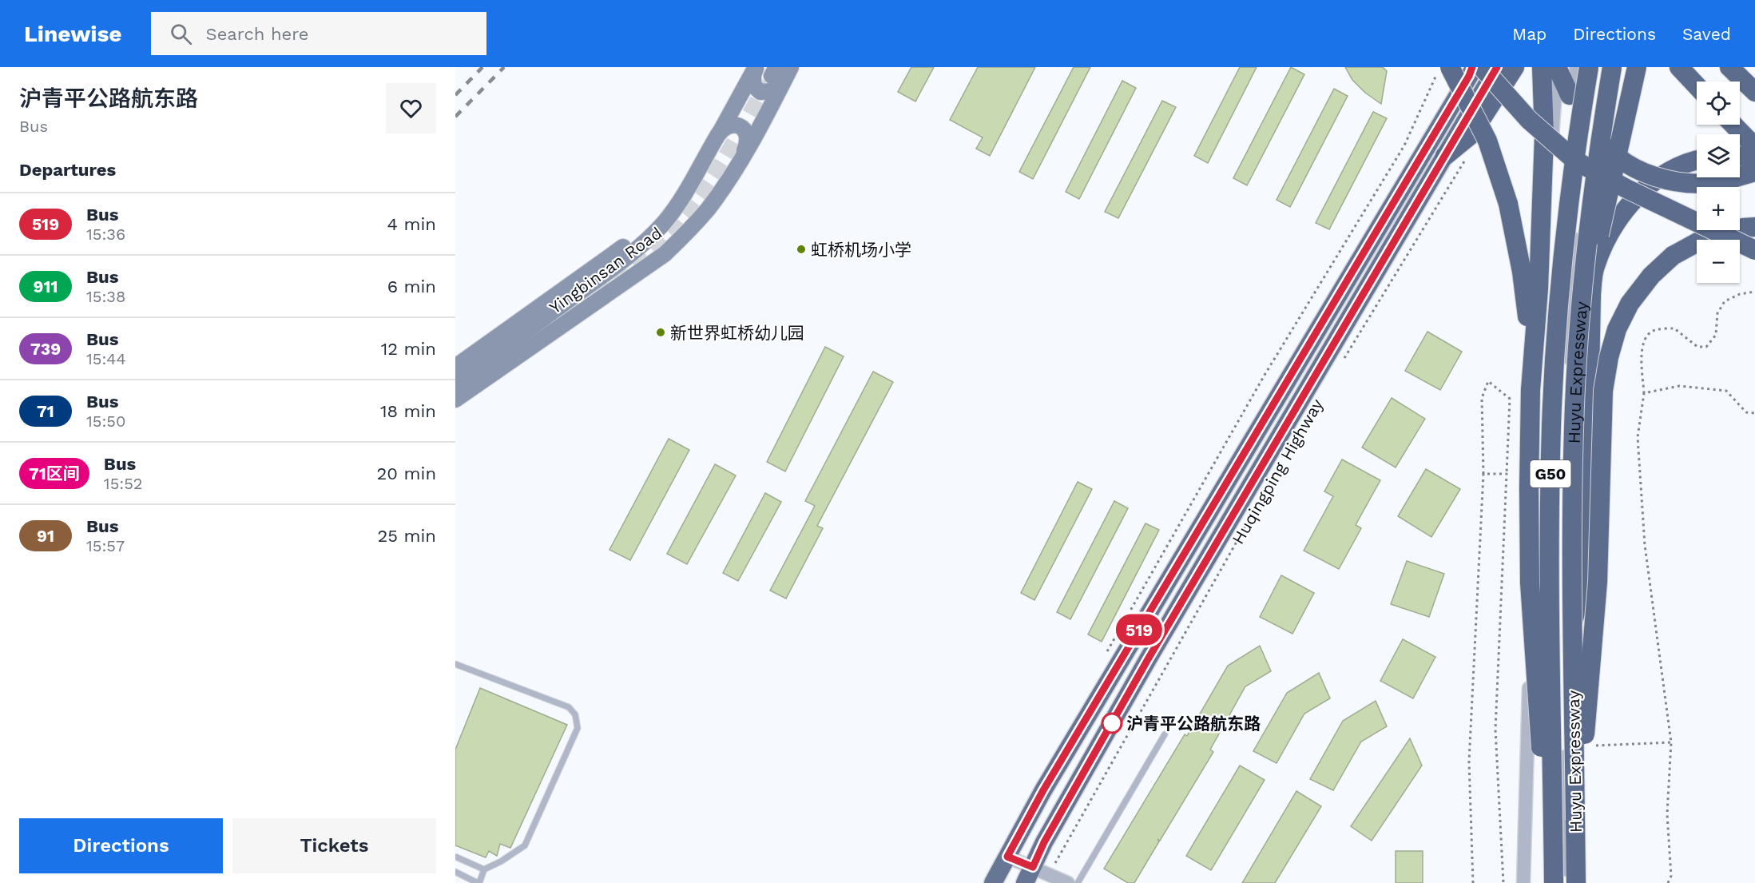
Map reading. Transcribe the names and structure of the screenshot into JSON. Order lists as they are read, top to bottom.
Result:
{
  "streets": {
    "highway": ["Huyu Expressway", "Huqingping Highway", "G50"],
    "main road": ["Yingbinsan Road"]
  },
  "places": ["虹桥机场小学", "新世界虹桥幼儿园", "沪青平公路航东路"],
  "lines": ["bus line 519"],
  "page": {
    "header": "Linewise",
    "search": "Search here",
    "nav": ["Map", "Directions", "Saved"],
    "heading": [
      ["沪青平公路航东路", "Bus"],
      "Departures"
    ],
    "on_map": "519",
    "map_buttons": ["+", "−"],
    "list": [
      {
        "mark": "519",
        "name": "Bus",
        "note": "15:36",
        "value": "4 min"
      },
      {
        "mark": "911",
        "name": "Bus",
        "note": "15:38",
        "value": "6 min"
      },
      {
        "mark": "739",
        "name": "Bus",
        "note": "15:44",
        "value": "12 min"
      },
      {
        "mark": "71",
        "name": "Bus",
        "note": "15:50",
        "value": "18 min"
      },
      {
        "mark": "71区间",
        "name": "Bus",
        "note": "15:52",
        "value": "20 min"
      },
      {
        "mark": "91",
        "name": "Bus",
        "note": "15:57",
        "value": "25 min"
      }
    ],
    "buttons": ["Directions", "Tickets"]
  }
}
